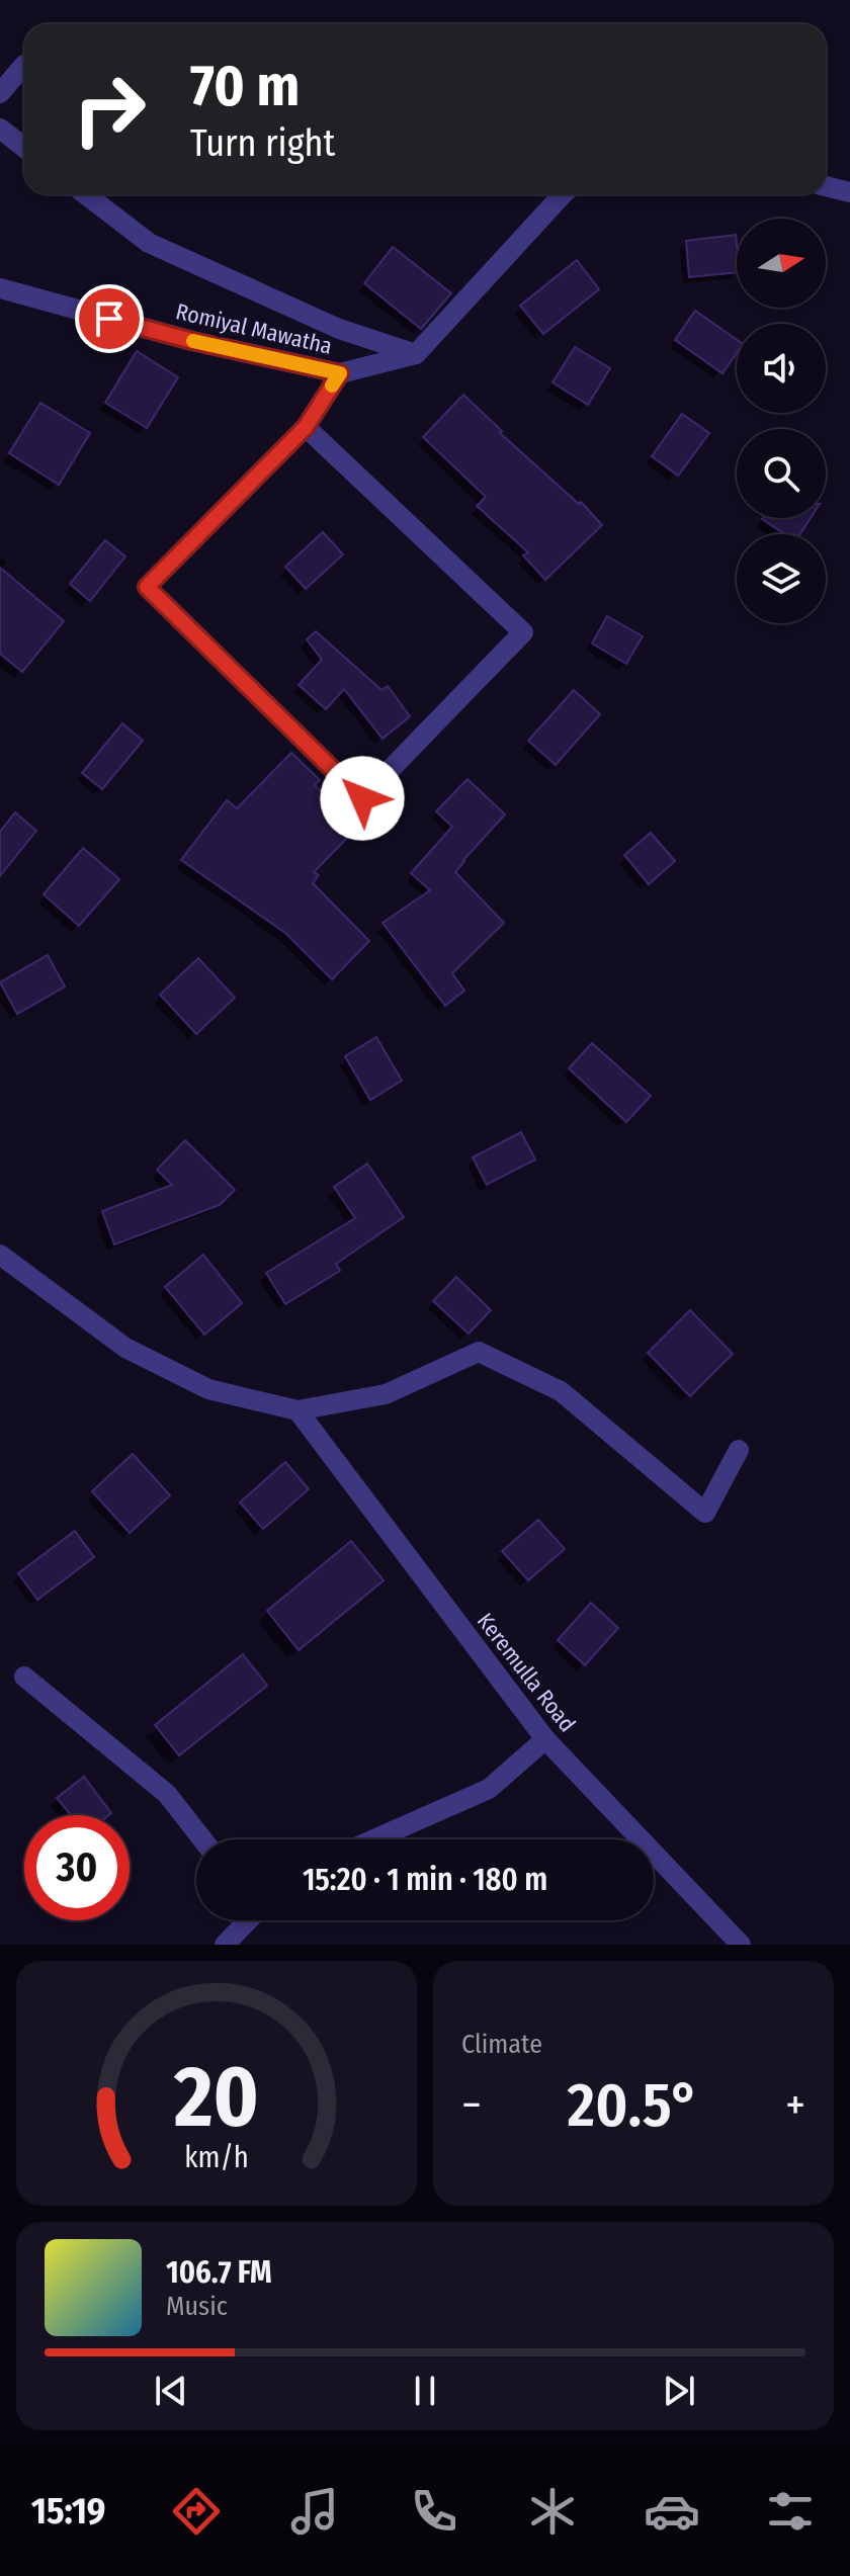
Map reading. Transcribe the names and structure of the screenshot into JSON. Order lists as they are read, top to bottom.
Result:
{
  "streets": {
    "street": ["Romiyal Mawatha", "Keremulla Road"]
  },
  "north": "right",
  "page": {
    "turn": ["70 m", "Turn right"],
    "limit": "30",
    "trip": "15:20 · 1 min · 180 m",
    "tile": "Climate",
    "heat": ["−", "20.5°", "+"],
    "song": ["106.7 FM", "Music"],
    "tabs": "15:19",
    "gauge": ["20", "km/h"]
  }
}
